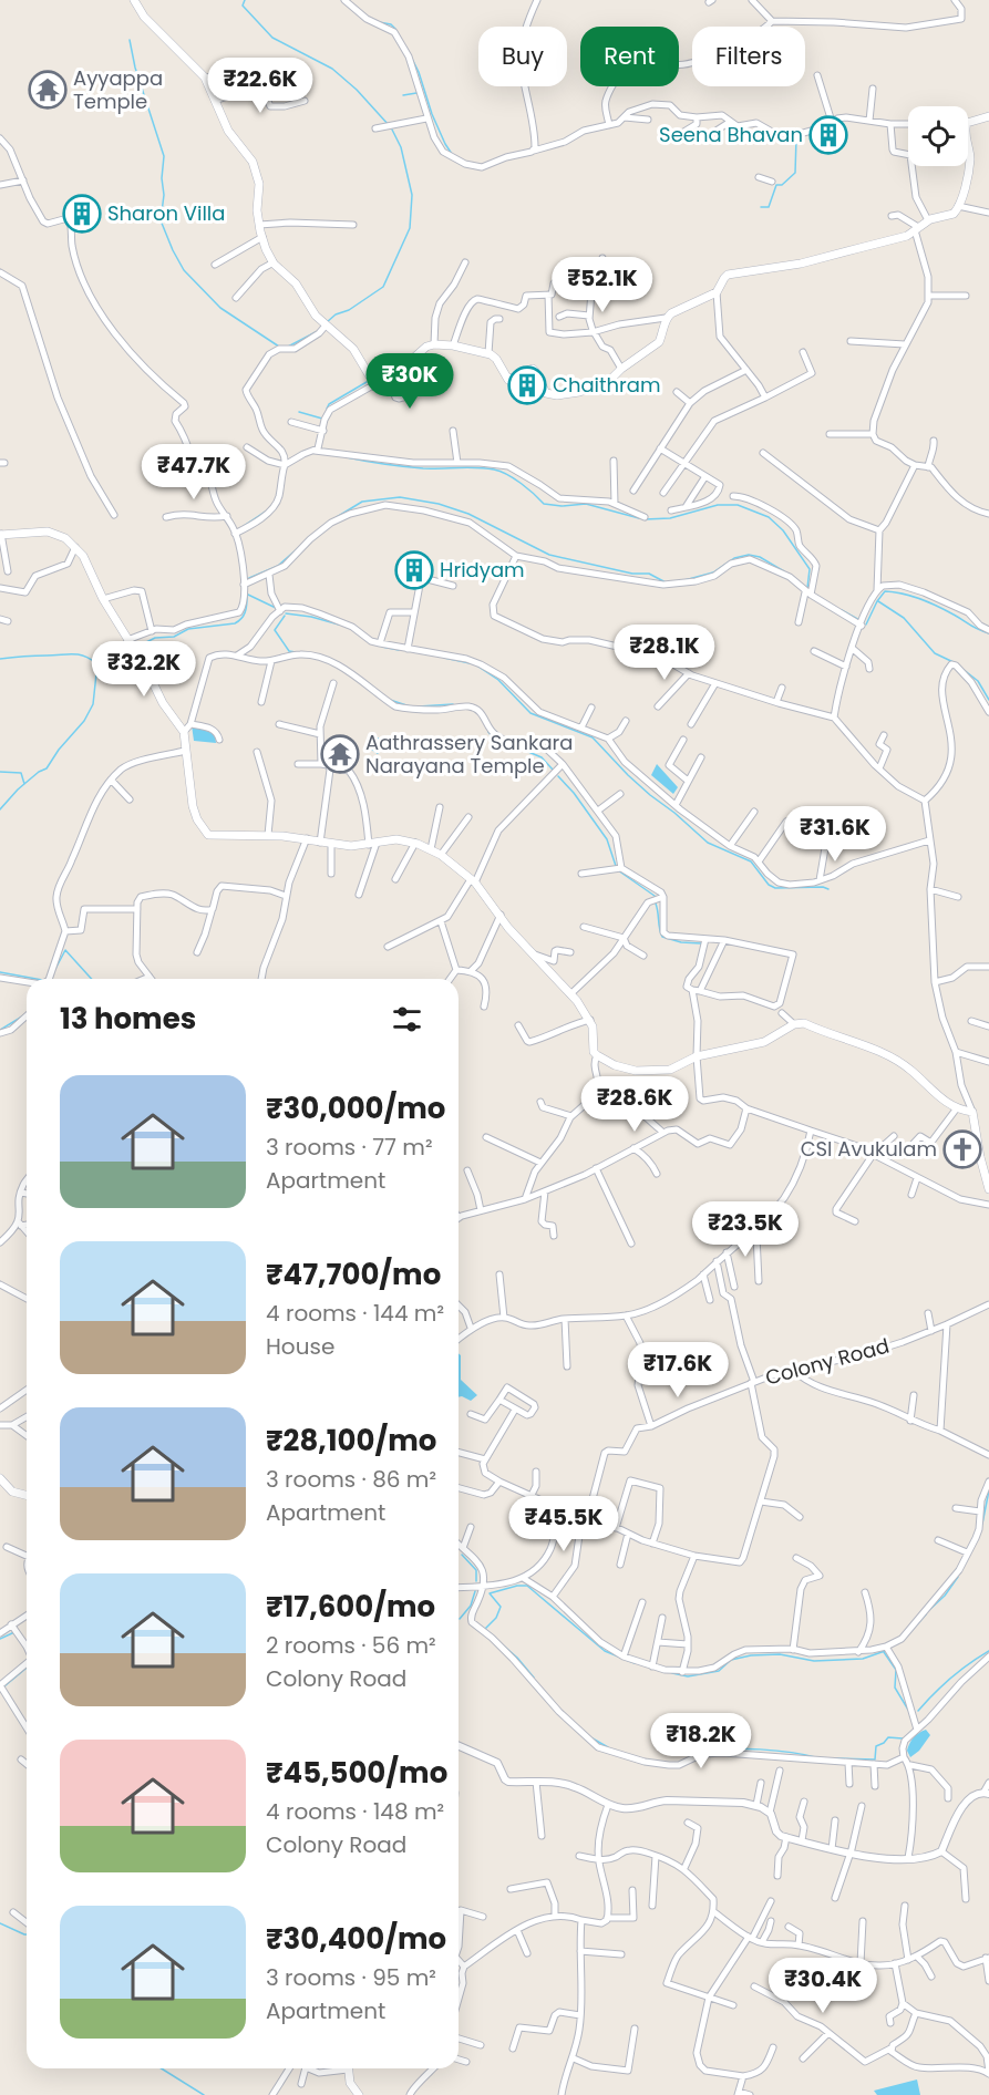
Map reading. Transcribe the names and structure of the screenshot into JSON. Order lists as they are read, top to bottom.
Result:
{
  "streets": {
    "street": ["Colony Road"]
  },
  "places": {
    "temple": ["Ayyappa Temple", "Aathrassery Sankara Narayana Temple"],
    "building": [
      "Seena Bhavan",
      "Sharon Villa",
      "Chaithram",
      "Hridyam"
    ],
    "church": ["CSI Avukulam"]
  },
  "page": {
    "chip": ["Buy", "Rent", "Filters"],
    "price": [
      "₹22.6K",
      "₹52.1K",
      "₹30K",
      "₹47.7K",
      "₹28.1K",
      "₹32.2K",
      "₹31.6K",
      "₹28.6K",
      "₹23.5K",
      "₹17.6K",
      "₹45.5K",
      "₹18.2K",
      "₹30.4K"
    ],
    "heading": "13 homes",
    "list": [
      {
        "name": "₹30,000/mo",
        "note": "3 rooms · 77 m² · Apartment"
      },
      {
        "name": "₹47,700/mo",
        "note": "4 rooms · 144 m² · House"
      },
      {
        "name": "₹28,100/mo",
        "note": "3 rooms · 86 m² · Apartment"
      },
      {
        "name": "₹17,600/mo",
        "note": "2 rooms · 56 m² · Colony Road"
      },
      {
        "name": "₹45,500/mo",
        "note": "4 rooms · 148 m² · Colony Road"
      },
      {
        "name": "₹30,400/mo",
        "note": "3 rooms · 95 m² · Apartment"
      }
    ]
  }
}
